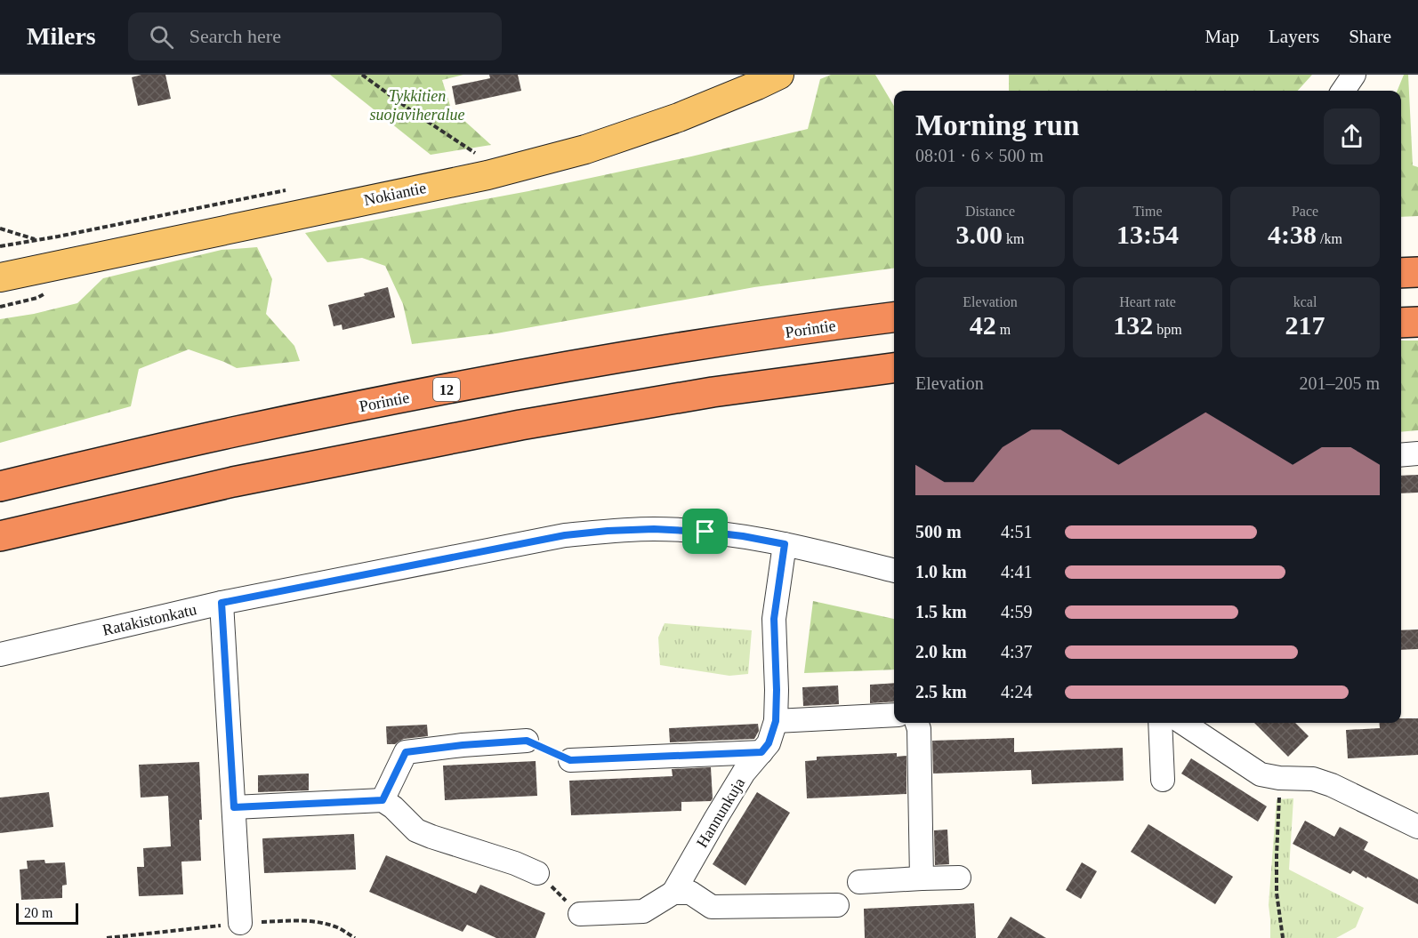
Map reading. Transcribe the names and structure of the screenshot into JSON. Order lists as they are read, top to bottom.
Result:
{
  "streets": {
    "highway": ["Porintie", "12"],
    "main road": ["Nokiantie"],
    "street": ["Ratakistonkatu", "Hannunkuja"]
  },
  "crossings": [
    ["Ratakistonkatu", "Hannunkuja"]
  ],
  "parks": ["Tykkitien suojaviheralue"],
  "scale_bar": "20 m",
  "page": {
    "header": "Milers",
    "search": "Search here",
    "nav": ["Map", "Layers", "Share"],
    "heading": ["Morning run", "08:01 · 6 × 500 m"],
    "stats": [
      ["Distance", "3.00 km"],
      ["Time", "13:54"],
      ["Pace", "4:38 /km"],
      ["Elevation", "42 m"],
      ["Heart rate", "132 bpm"],
      ["kcal", "217"]
    ],
    "chart": ["Elevation", "201–205 m"],
    "list": [
      {
        "name": "500 m",
        "note": "4:51"
      },
      {
        "name": "1.0 km",
        "note": "4:41"
      },
      {
        "name": "1.5 km",
        "note": "4:59"
      },
      {
        "name": "2.0 km",
        "note": "4:37"
      },
      {
        "name": "2.5 km",
        "note": "4:24"
      }
    ],
    "scale": "20 m"
  }
}
